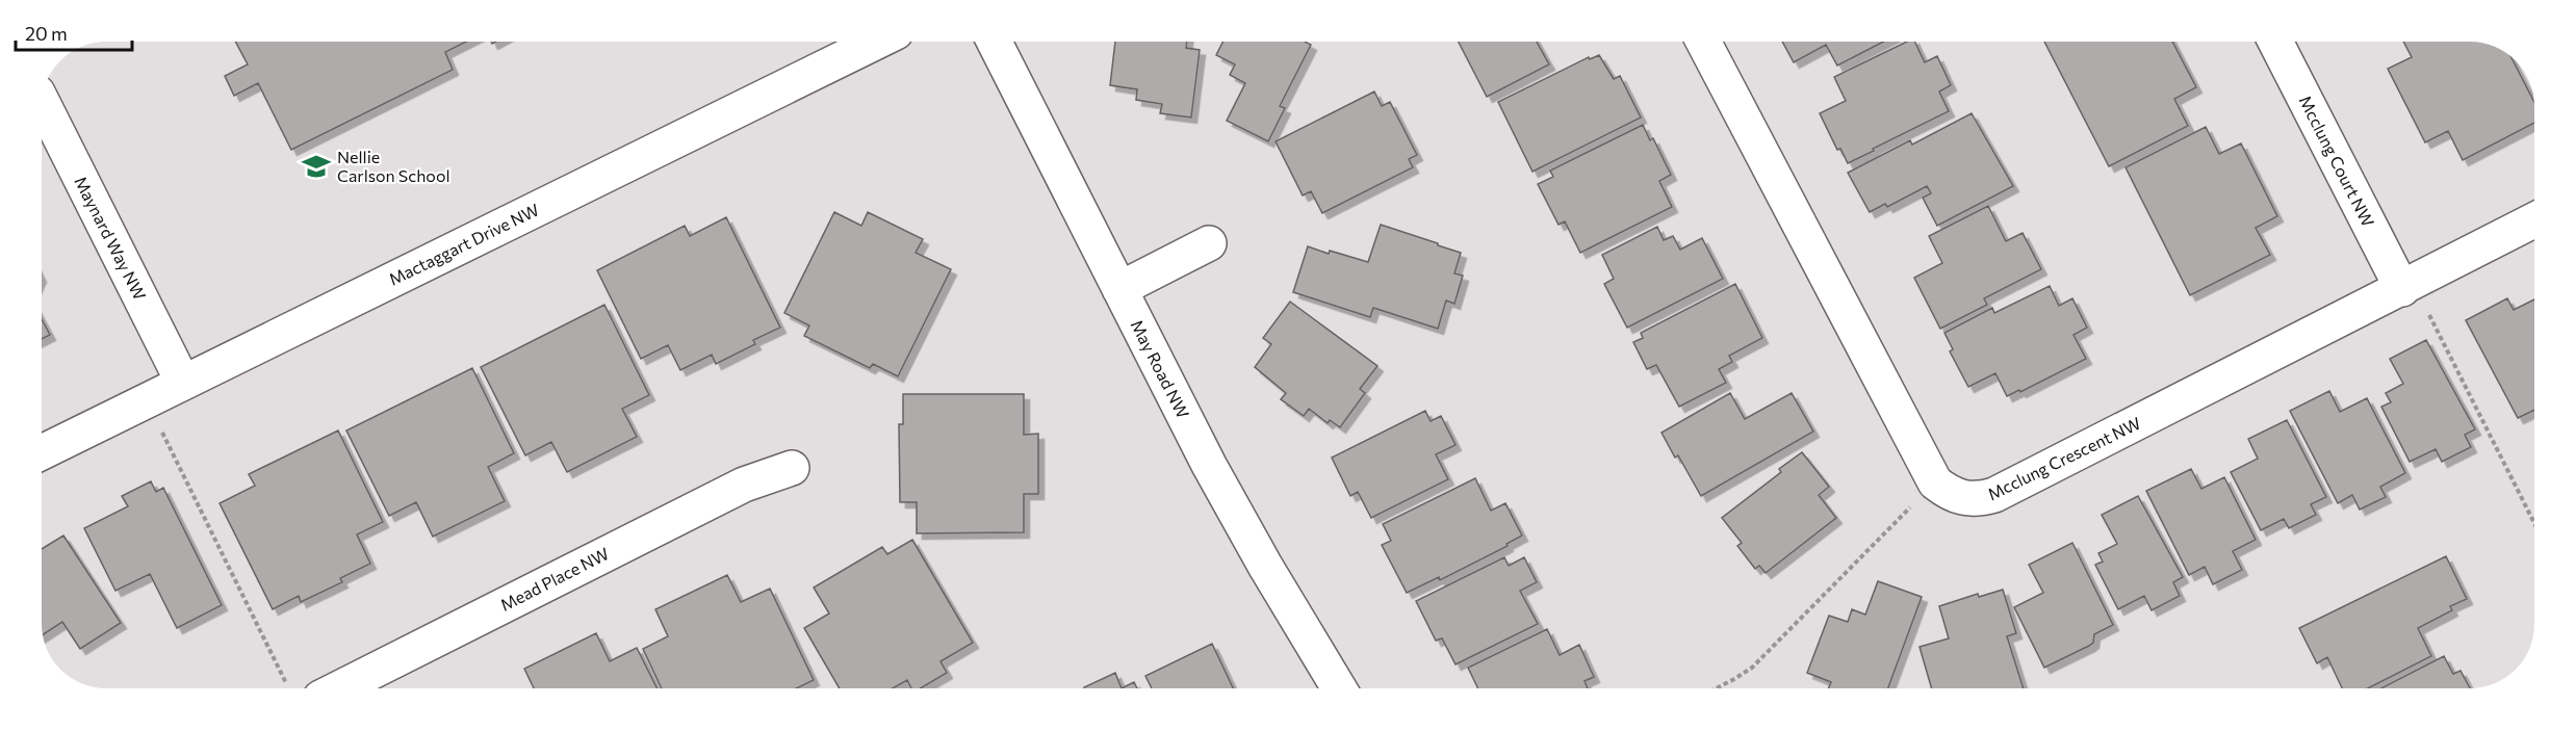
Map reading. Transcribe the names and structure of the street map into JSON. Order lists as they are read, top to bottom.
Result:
{
  "streets": {
    "street": [
      "Mcclung Court NW",
      "Maynard Way NW",
      "Mactaggart Drive NW",
      "May Road NW",
      "Mcclung Crescent NW",
      "Mead Place NW"
    ]
  },
  "crossings": [
    ["Mcclung Court NW", "Mcclung Crescent NW"],
    ["Maynard Way NW", "Mactaggart Drive NW"]
  ],
  "places": {
    "school or university": ["Nellie Carlson School"]
  },
  "scale_bar": "20 m"
}
